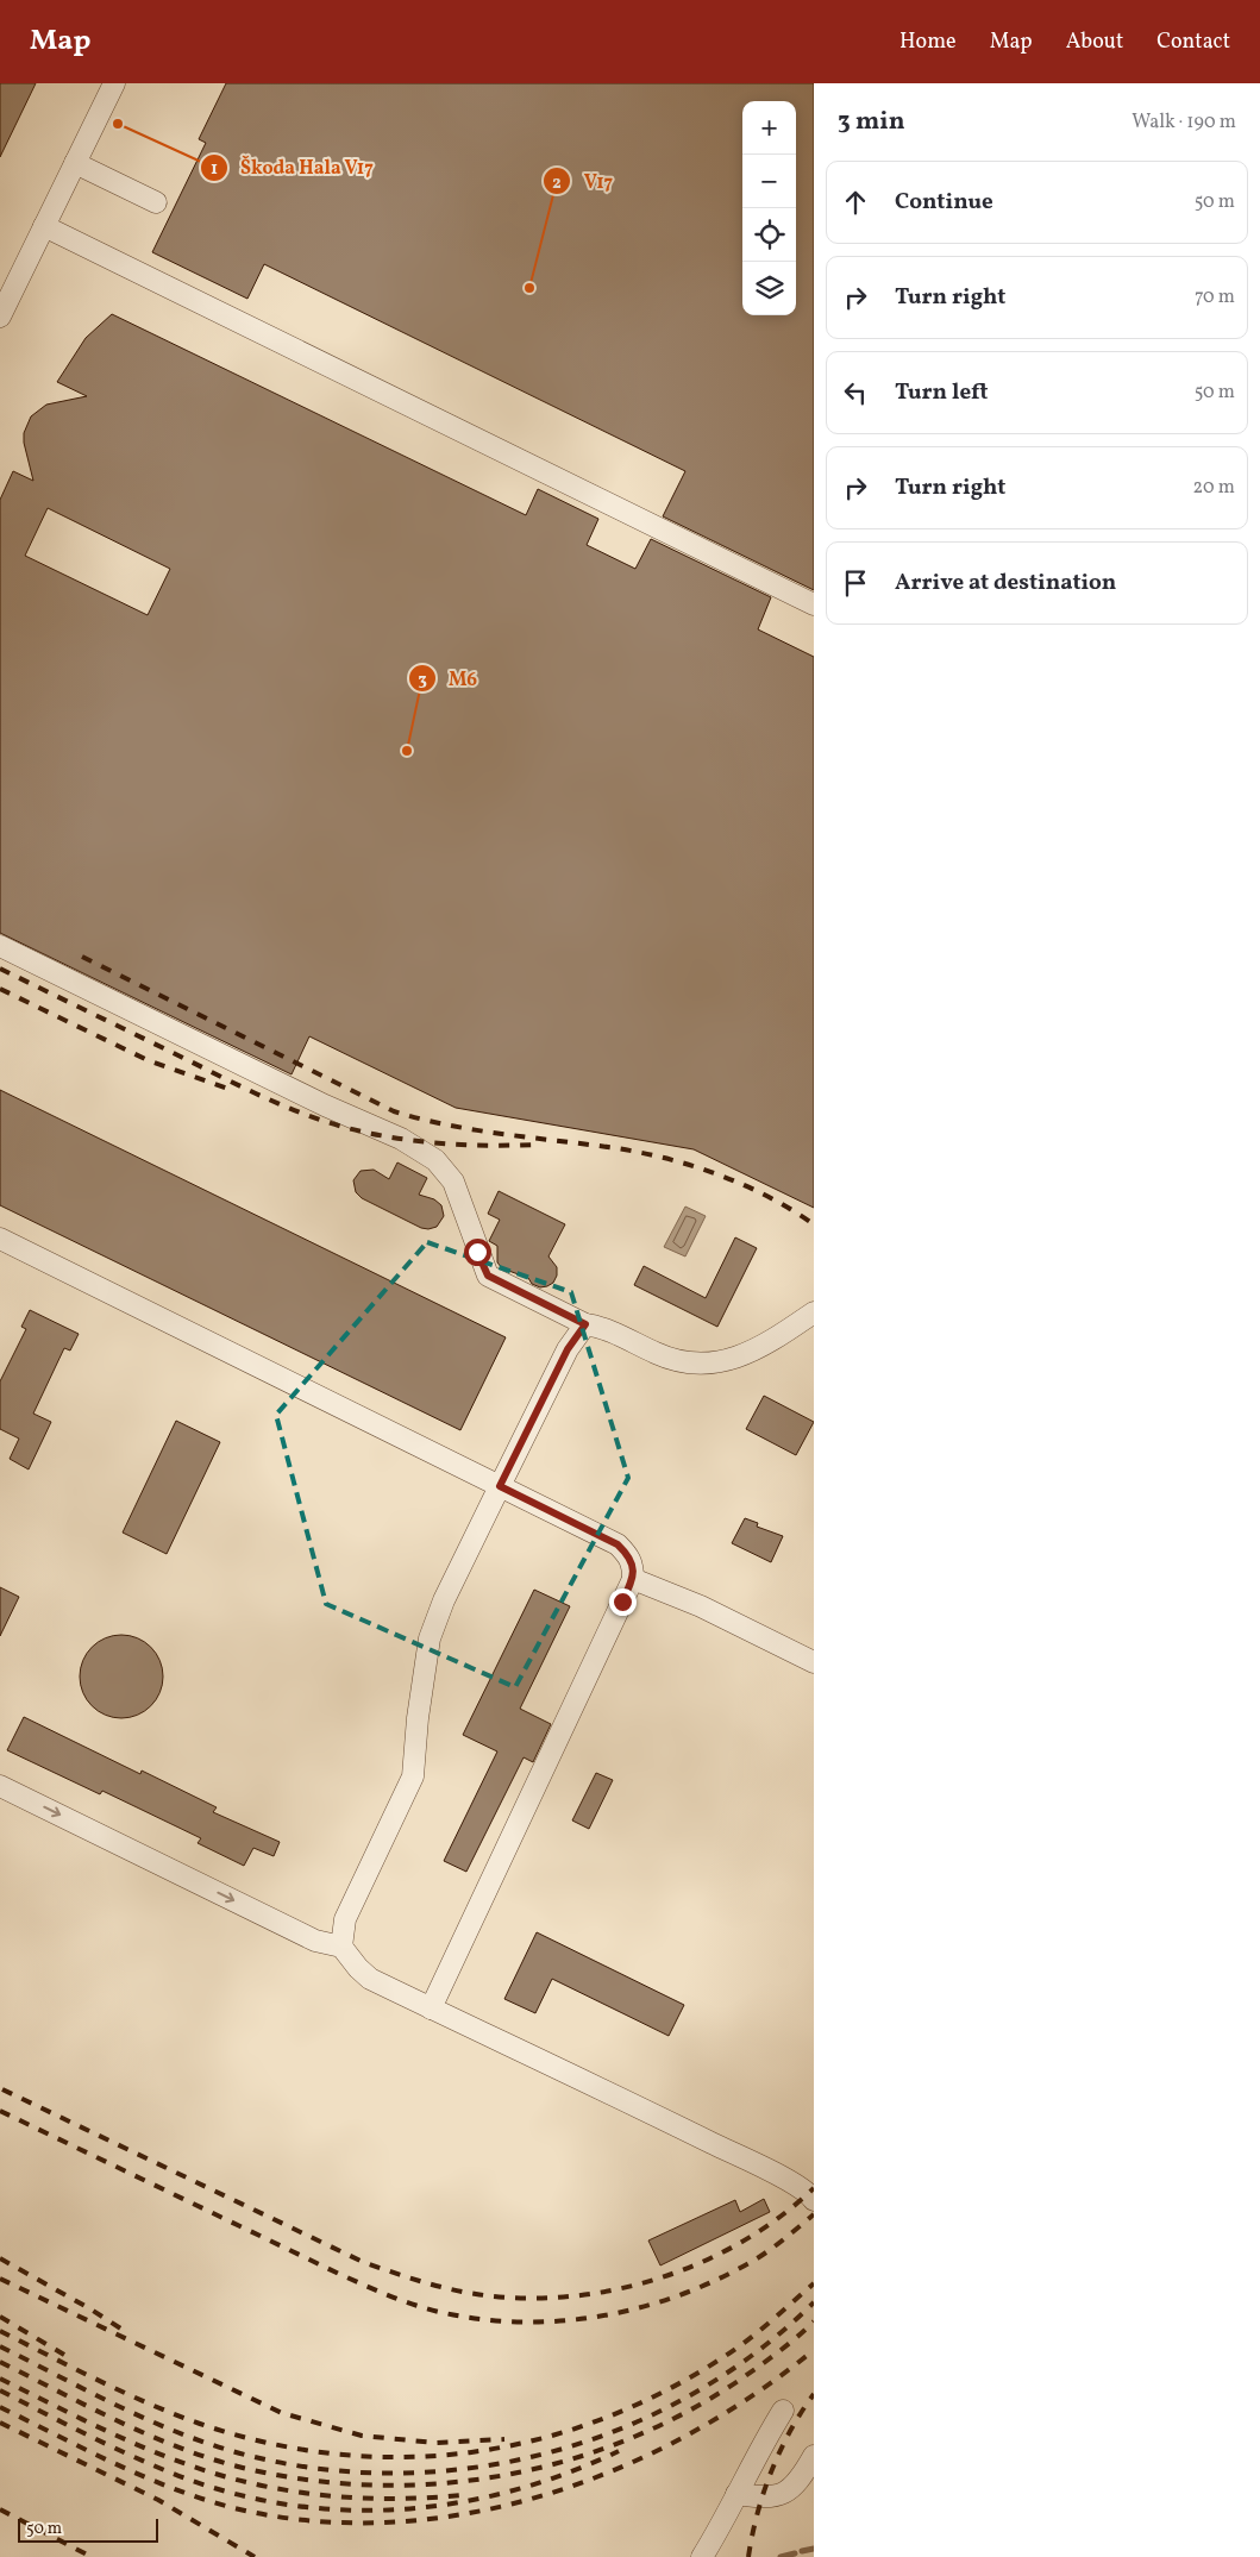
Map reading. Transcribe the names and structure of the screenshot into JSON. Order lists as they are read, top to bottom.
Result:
{
  "places": ["Škoda Hala V17", "V17", "M6"],
  "scale_bar": "50 m",
  "page": {
    "header": "Map",
    "nav": [
      "Home",
      "Map",
      "About",
      "Contact"
    ],
    "heading": ["3 min", "Walk · 190 m"],
    "map_buttons": ["+", "−"],
    "list": [
      ["Continue", "50 m"],
      ["Turn right", "70 m"],
      ["Turn left", "50 m"],
      ["Turn right", "20 m"],
      "Arrive at destination"
    ],
    "scale": "50 m"
  }
}
